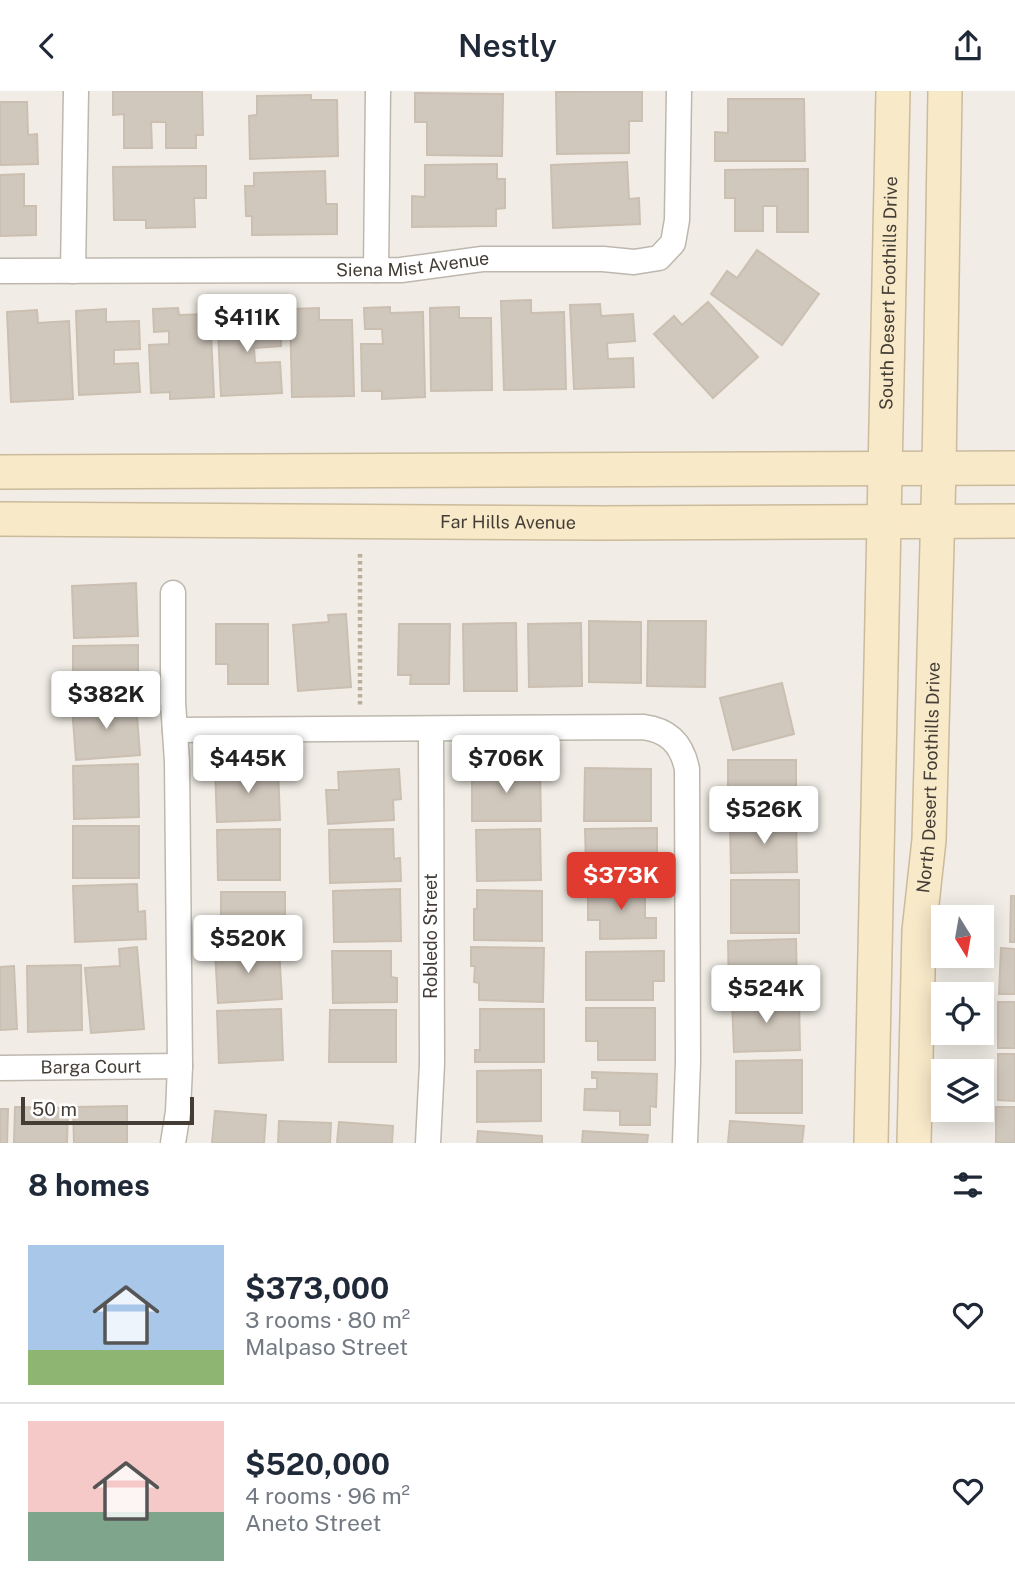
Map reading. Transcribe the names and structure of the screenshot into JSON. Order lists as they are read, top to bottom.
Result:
{
  "streets": {
    "main road": ["South Desert Foothills Drive", "Far Hills Avenue", "North Desert Foothills Drive"],
    "street": ["Siena Mist Avenue", "Robledo Street", "Barga Court"]
  },
  "crossings": [
    ["South Desert Foothills Drive", "Far Hills Avenue"],
    ["Far Hills Avenue", "North Desert Foothills Drive"]
  ],
  "scale_bar": "50 m",
  "north": "bottom",
  "page": {
    "header": "Nestly",
    "price": [
      "$411K",
      "$382K",
      "$445K",
      "$706K",
      "$526K",
      "$373K",
      "$520K",
      "$524K"
    ],
    "scale": "50 m",
    "heading": "8 homes",
    "list": [
      {
        "name": "$373,000",
        "note": "3 rooms · 80 m² · Malpaso Street"
      },
      {
        "name": "$520,000",
        "note": "4 rooms · 96 m² · Aneto Street"
      }
    ]
  }
}
